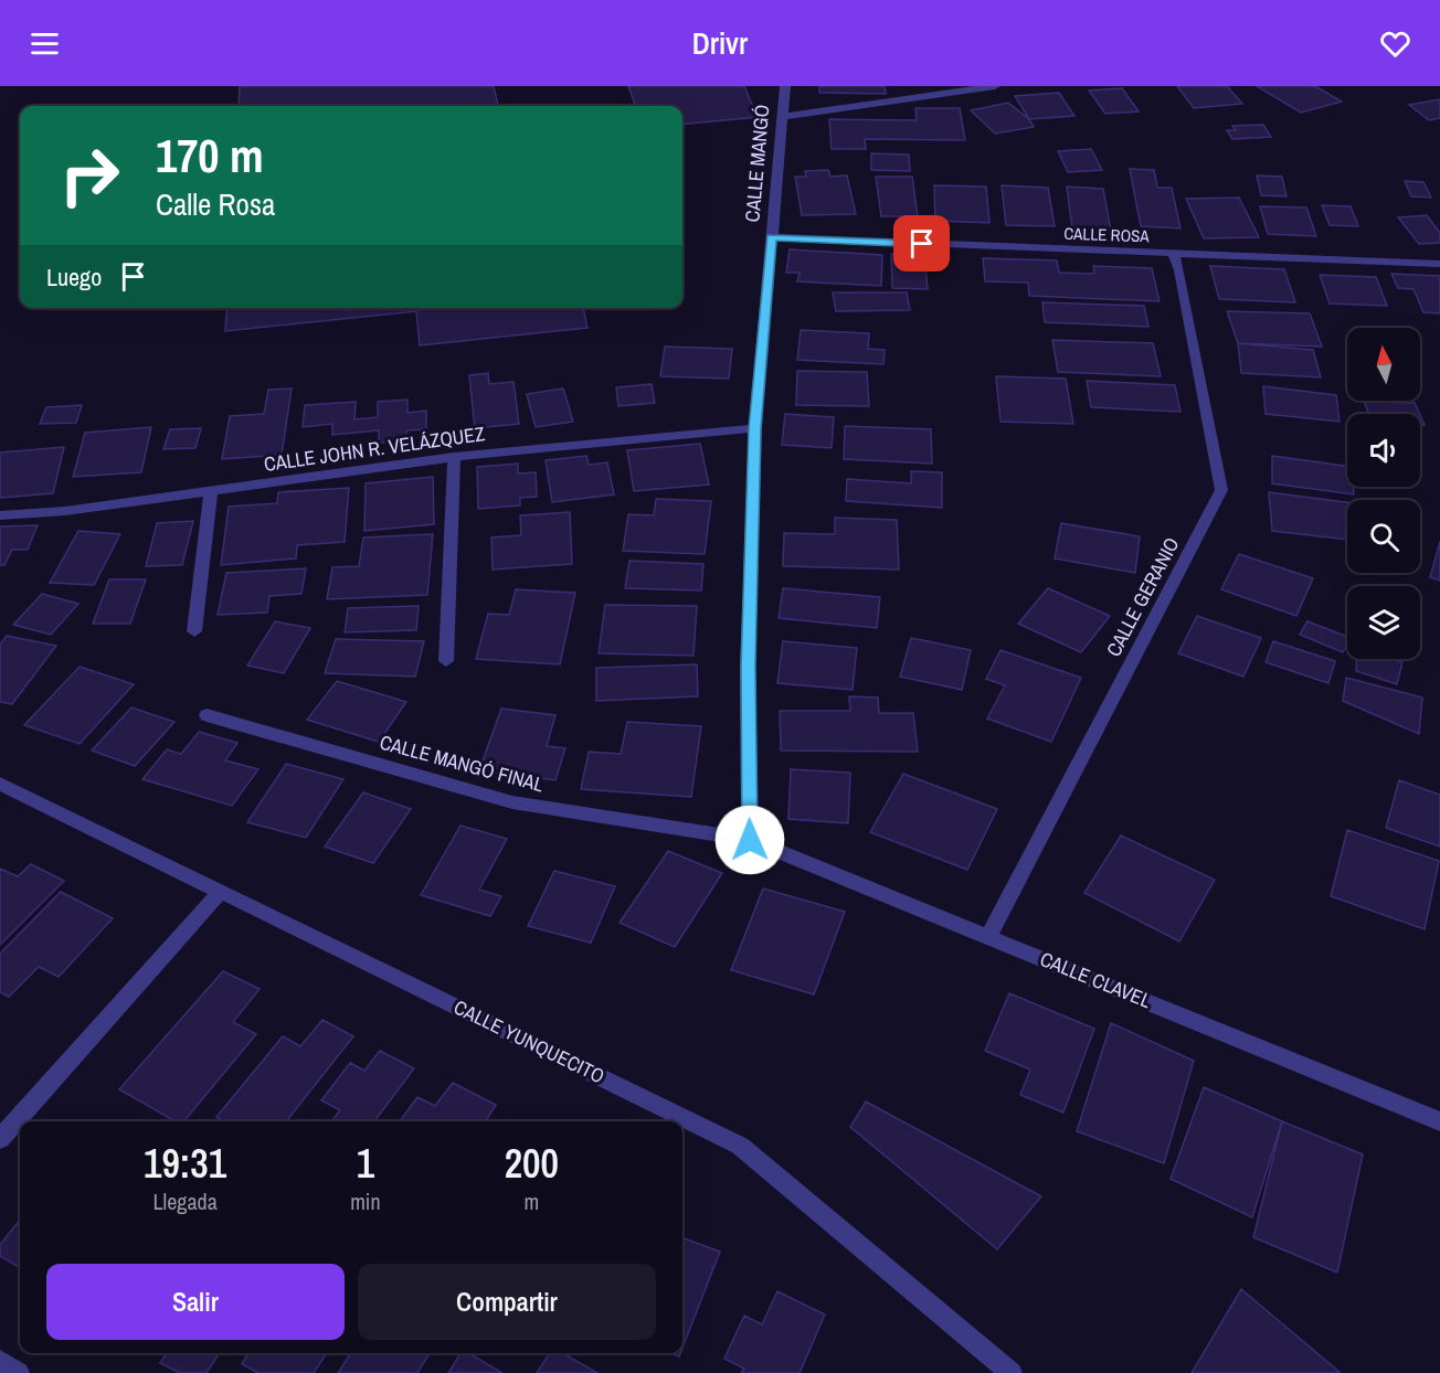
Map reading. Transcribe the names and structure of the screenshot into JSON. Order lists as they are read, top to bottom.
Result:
{
  "streets": {
    "street": [
      "CALLE MANGÓ",
      "CALLE ROSA",
      "CALLE JOHN R. VELÁZQUEZ",
      "CALLE GERANIO",
      "CALLE MANGÓ FINAL",
      "CALLE CLAVEL",
      "CALLE YUNQUECITO"
    ]
  },
  "crossings": [
    ["CALLE MANGÓ", "CALLE ROSA"],
    ["CALLE MANGÓ", "CALLE JOHN R. VELÁZQUEZ"],
    ["CALLE MANGÓ", "CALLE MANGÓ FINAL"],
    ["CALLE MANGÓ", "CALLE CLAVEL"],
    ["CALLE ROSA", "CALLE GERANIO"],
    ["CALLE GERANIO", "CALLE CLAVEL"],
    ["CALLE MANGÓ FINAL", "CALLE CLAVEL"]
  ],
  "north": "top",
  "page": {
    "header": "Drivr",
    "turn": ["170 m", "Calle Rosa"],
    "then": "Luego",
    "eta": [
      "19:31",
      "Llegada",
      "1",
      "min",
      "200",
      "m"
    ],
    "buttons": ["Salir", "Compartir"]
  }
}
